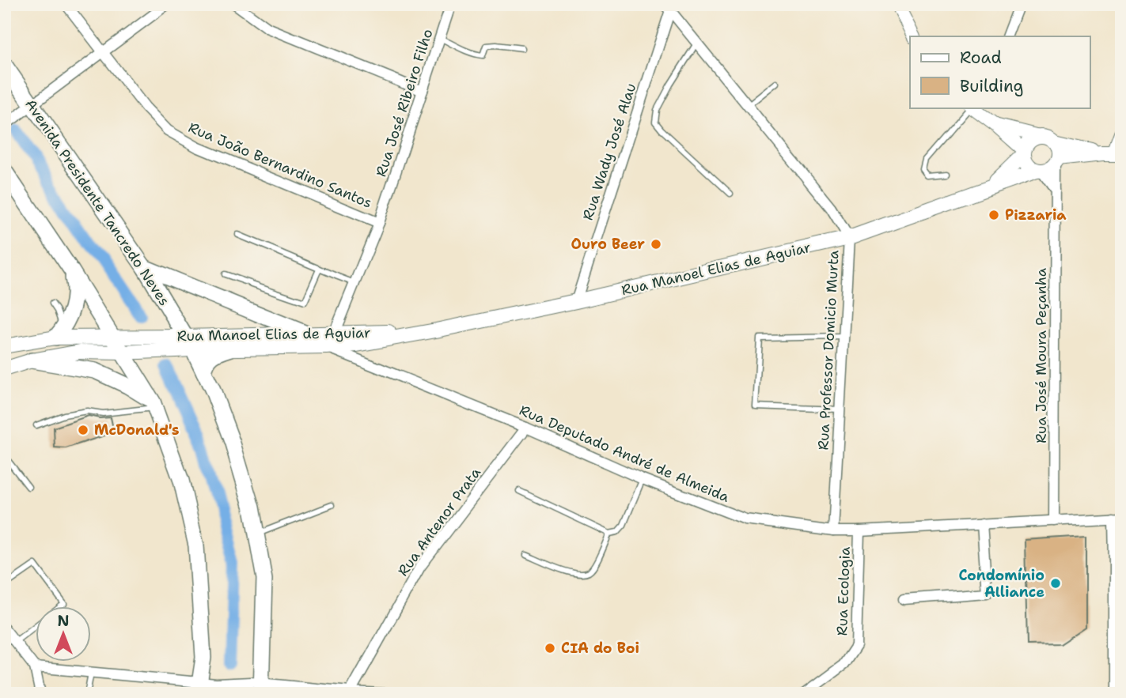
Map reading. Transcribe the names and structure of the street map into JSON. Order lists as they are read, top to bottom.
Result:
{
  "streets": {
    "main road": ["Avenida Presidente Tancredo Neves", "Rua Manoel Elias de Aguiar"],
    "street": [
      "Rua José Ribeiro Filho",
      "Rua Wady José Alau",
      "Rua João Bernardino Santos",
      "Rua Professor Domicio Murta",
      "Rua José Moura Peçanha",
      "Rua Deputado André de Almeida",
      "Rua Antenor Prata",
      "Rua Ecologia"
    ]
  },
  "crossings": [
    ["Rua José Ribeiro Filho", "Rua João Bernardino Santos"],
    ["Rua José Ribeiro Filho", "Rua Manoel Elias de Aguiar"],
    ["Rua Wady José Alau", "Rua Manoel Elias de Aguiar"],
    ["Rua Wady José Alau", "Rua Professor Domicio Murta"],
    ["Avenida Presidente Tancredo Neves", "Rua Manoel Elias de Aguiar"],
    ["Rua Manoel Elias de Aguiar", "Rua Professor Domicio Murta"],
    ["Rua Manoel Elias de Aguiar", "Rua José Moura Peçanha"],
    ["Rua Manoel Elias de Aguiar", "Rua Deputado André de Almeida"],
    ["Rua Professor Domicio Murta", "Rua Deputado André de Almeida"],
    ["Rua José Moura Peçanha", "Rua Deputado André de Almeida"],
    ["Rua Deputado André de Almeida", "Rua Antenor Prata"],
    ["Rua Deputado André de Almeida", "Rua Ecologia"]
  ],
  "places": [
    "Pizzaria",
    "Ouro Beer",
    "McDonald's",
    "Condomínio Alliance",
    "CIA do Boi"
  ],
  "legend": ["Road", "Building"],
  "north": "top"
}
